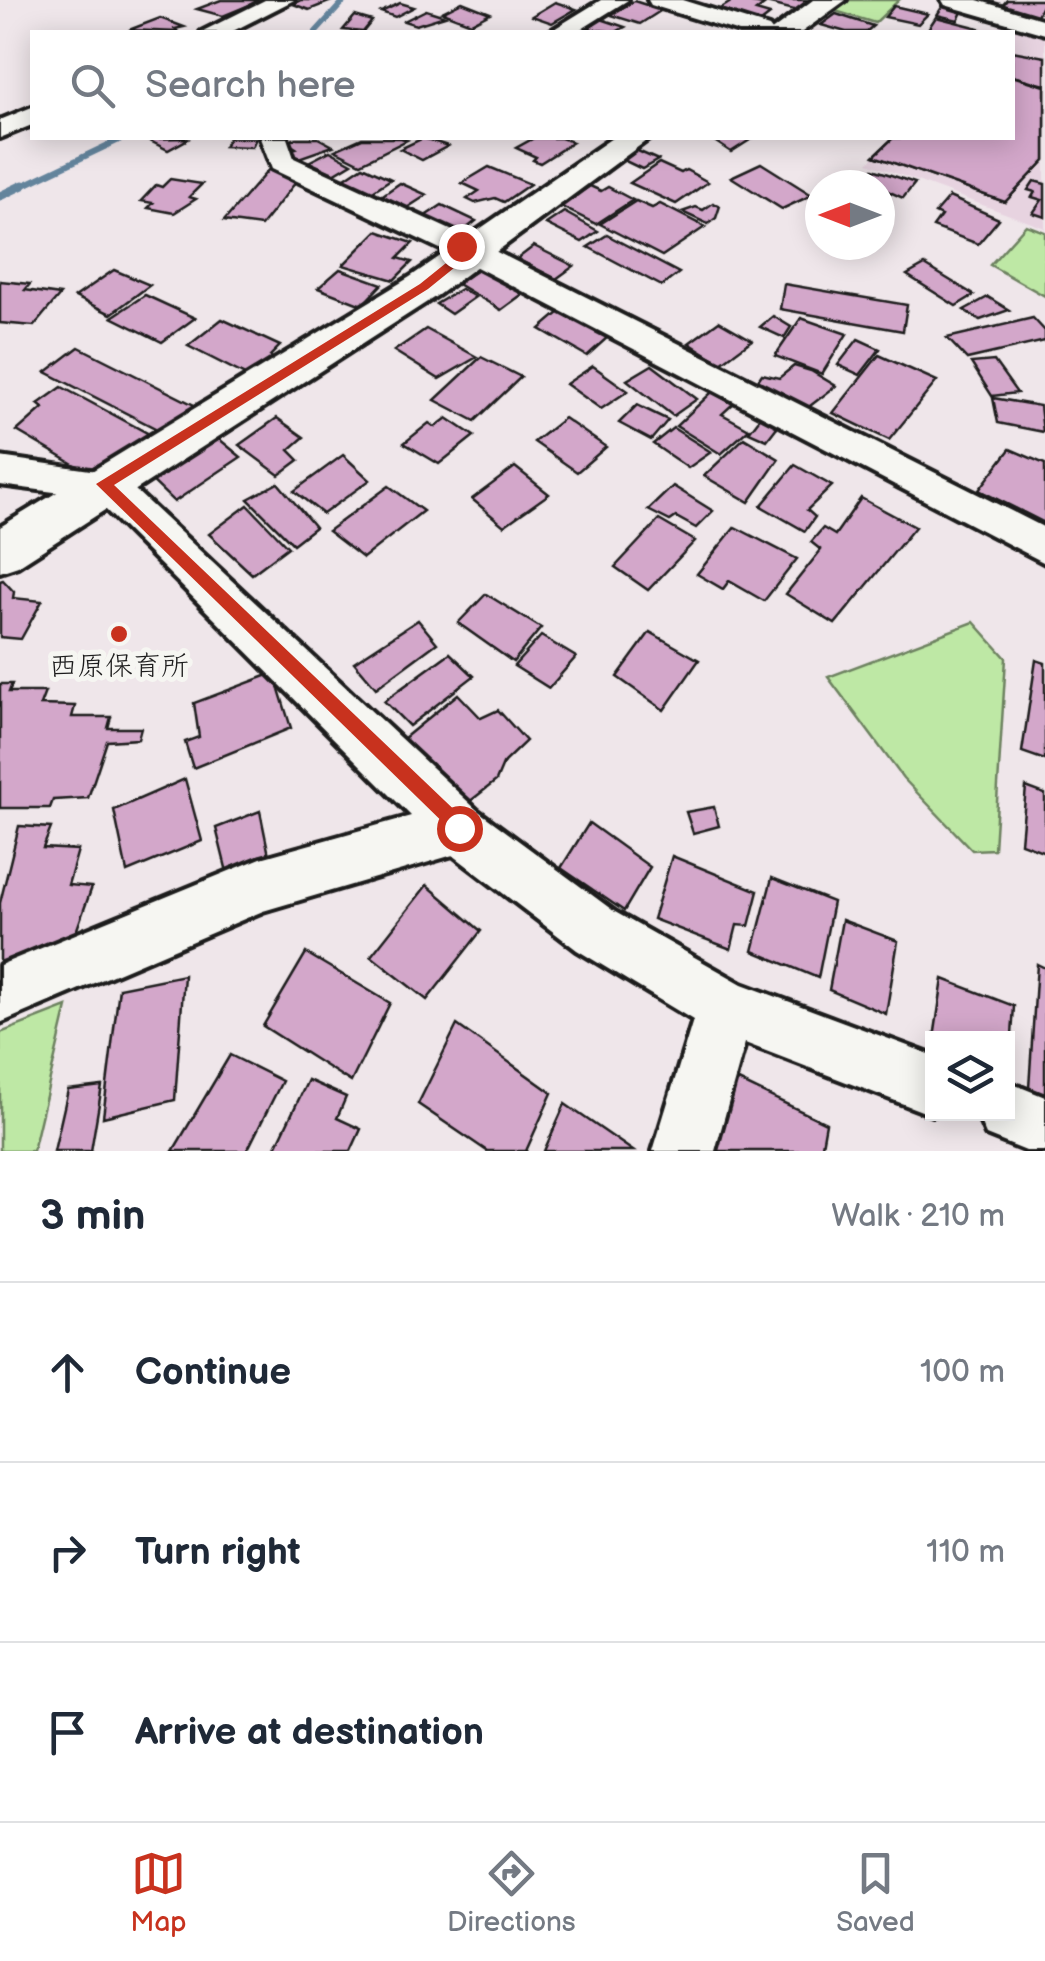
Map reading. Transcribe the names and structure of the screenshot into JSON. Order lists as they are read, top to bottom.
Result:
{
  "places": ["西原保育所"],
  "north": "left",
  "page": {
    "search": "Search here",
    "heading": ["3 min", "Walk · 210 m"],
    "list": [
      ["Continue", "100 m"],
      ["Turn right", "110 m"],
      "Arrive at destination"
    ],
    "nav": ["Map", "Directions", "Saved"]
  }
}
